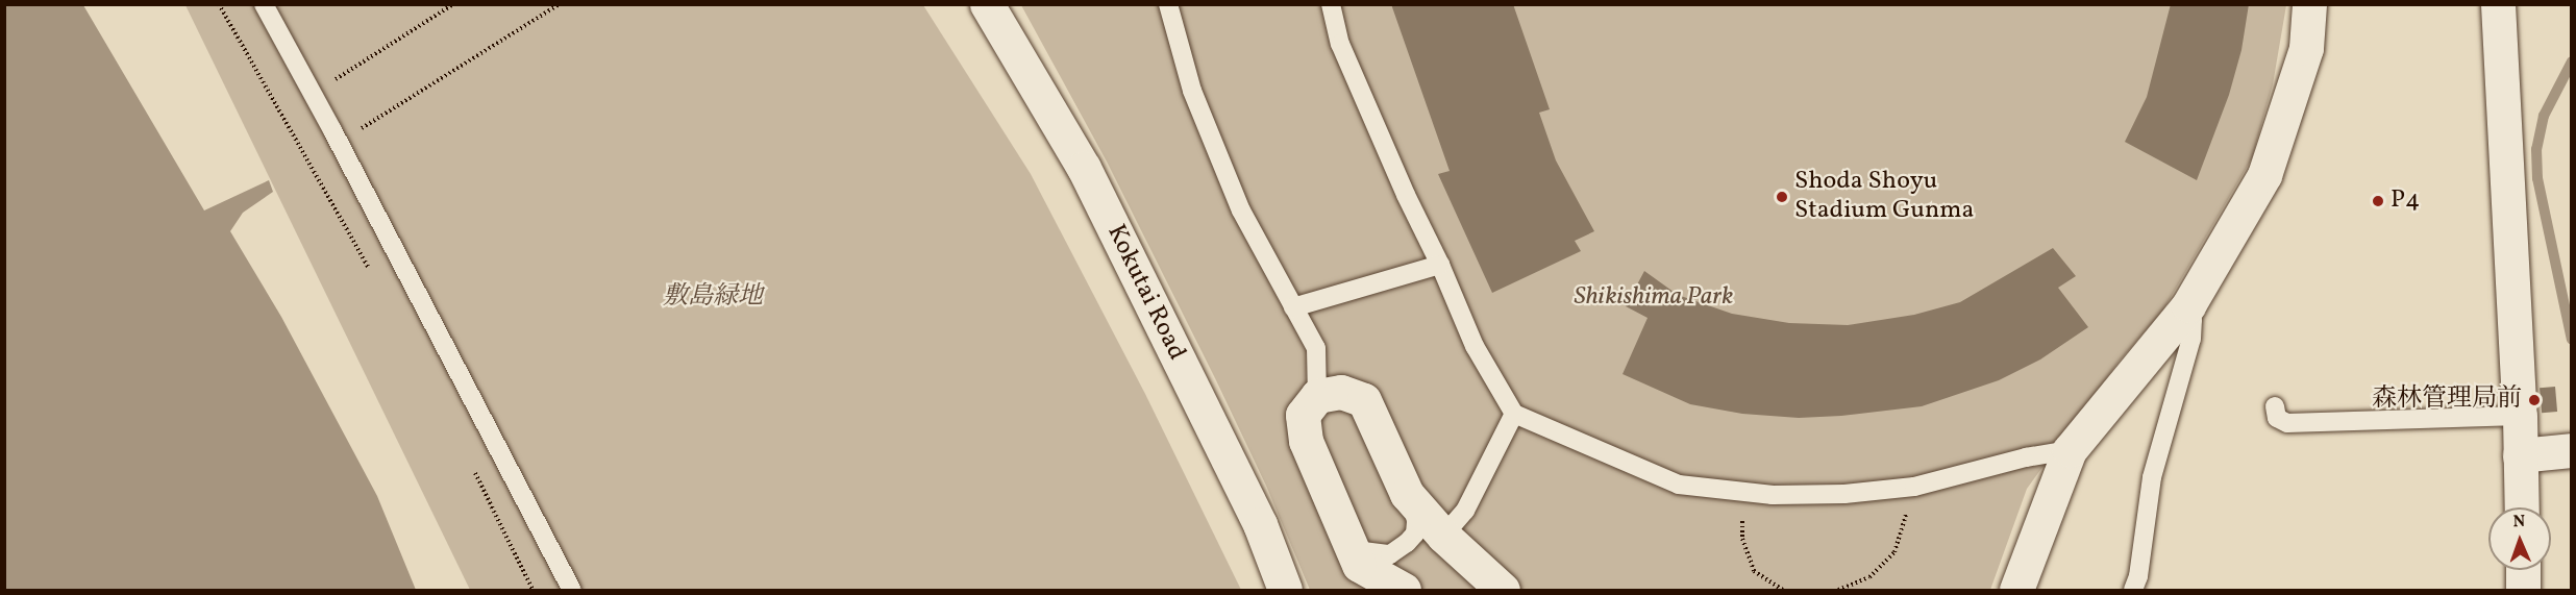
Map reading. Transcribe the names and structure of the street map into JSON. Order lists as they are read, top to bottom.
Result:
{
  "streets": {
    "street": ["Kokutai Road"]
  },
  "parks": ["敷島緑地", "Shikishima Park"],
  "places": ["Shoda Shoyu Stadium Gunma", "P4", "森林管理局前"],
  "north": "top"
}
